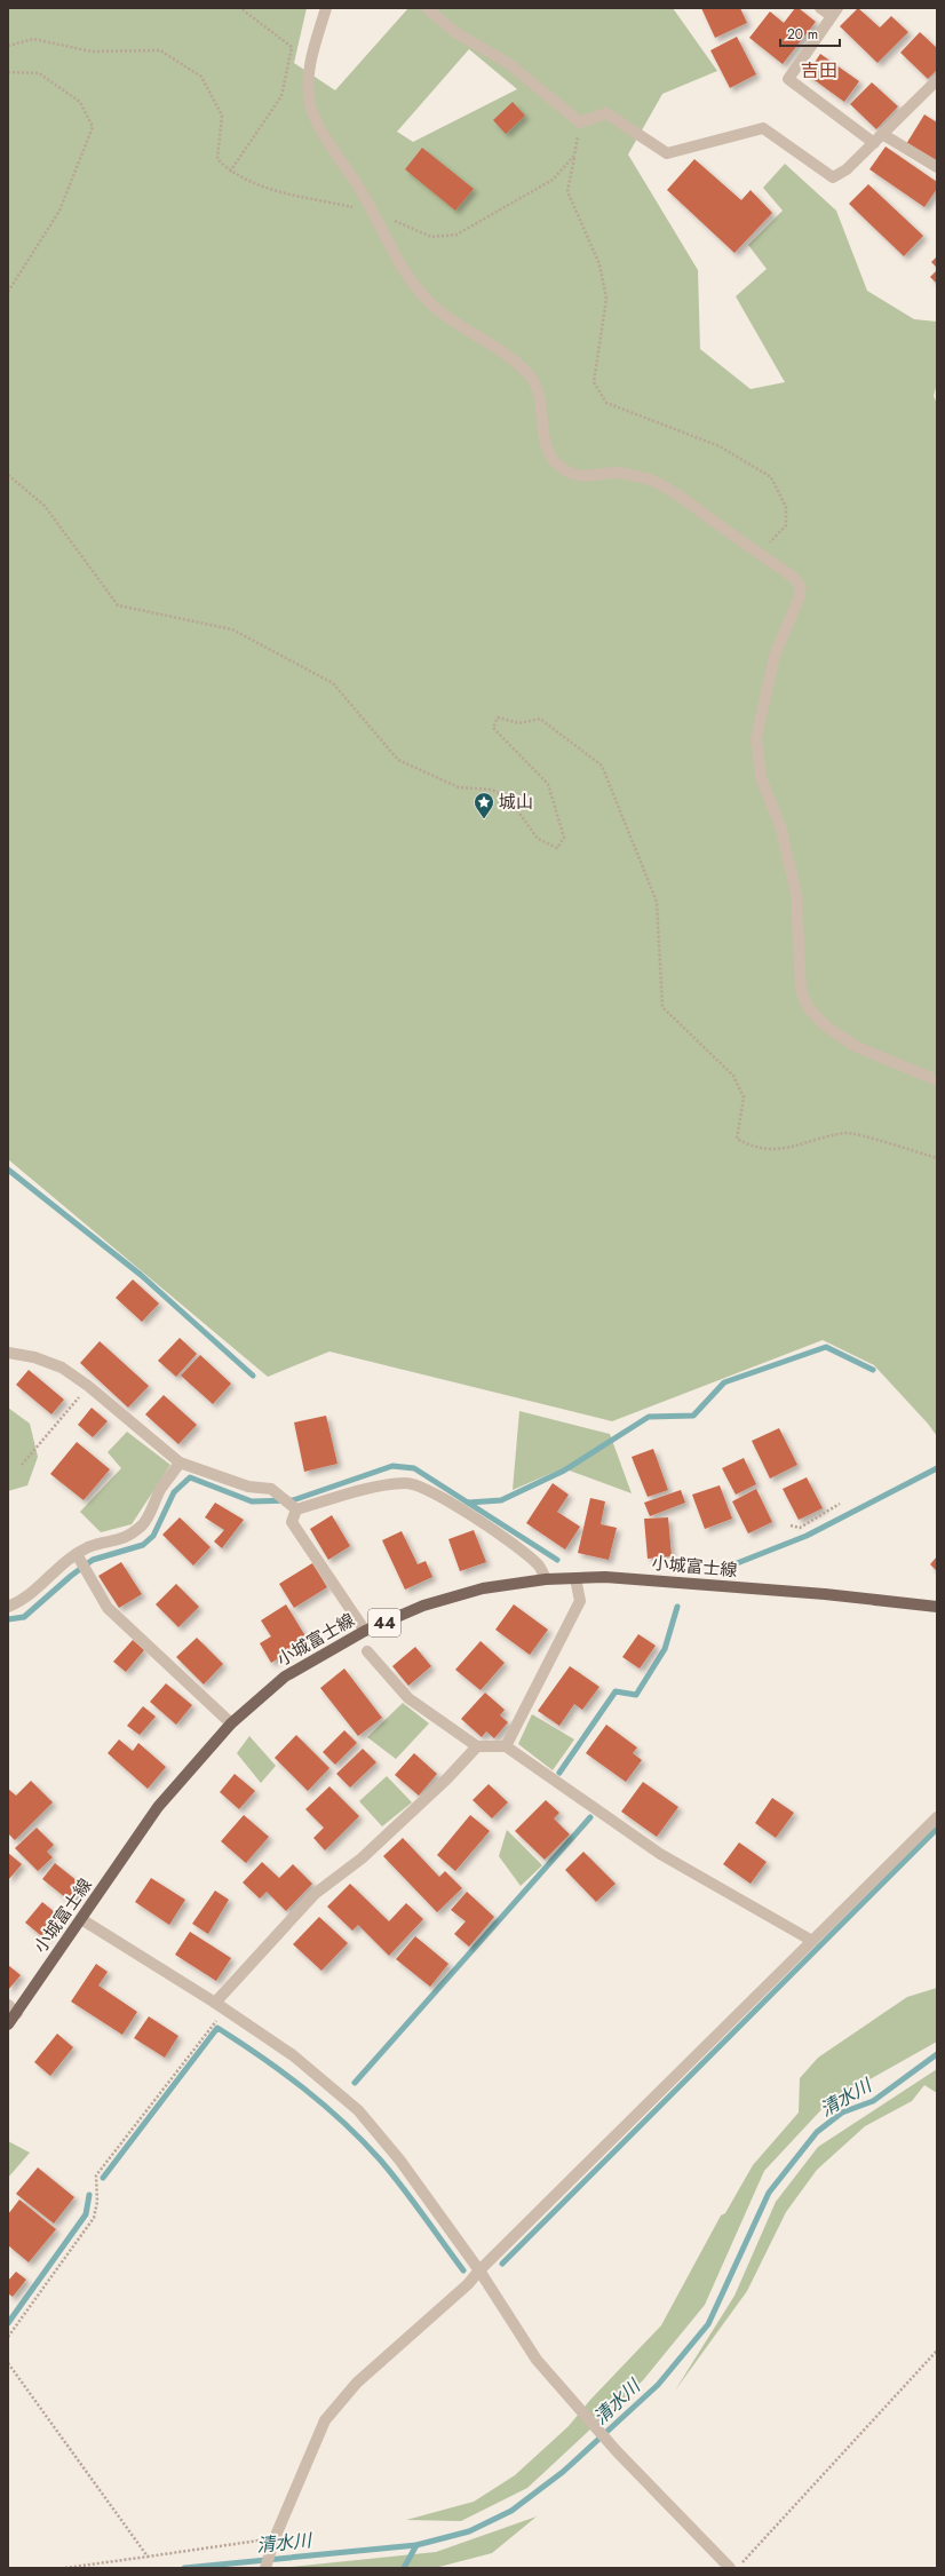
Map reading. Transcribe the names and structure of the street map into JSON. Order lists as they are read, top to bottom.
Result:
{
  "streets": {
    "main road": ["小城富士線", "44"]
  },
  "districts": ["吉田"],
  "water": ["清水川"],
  "places": {
    "place": ["城山"]
  },
  "scale_bar": "20 m"
}
